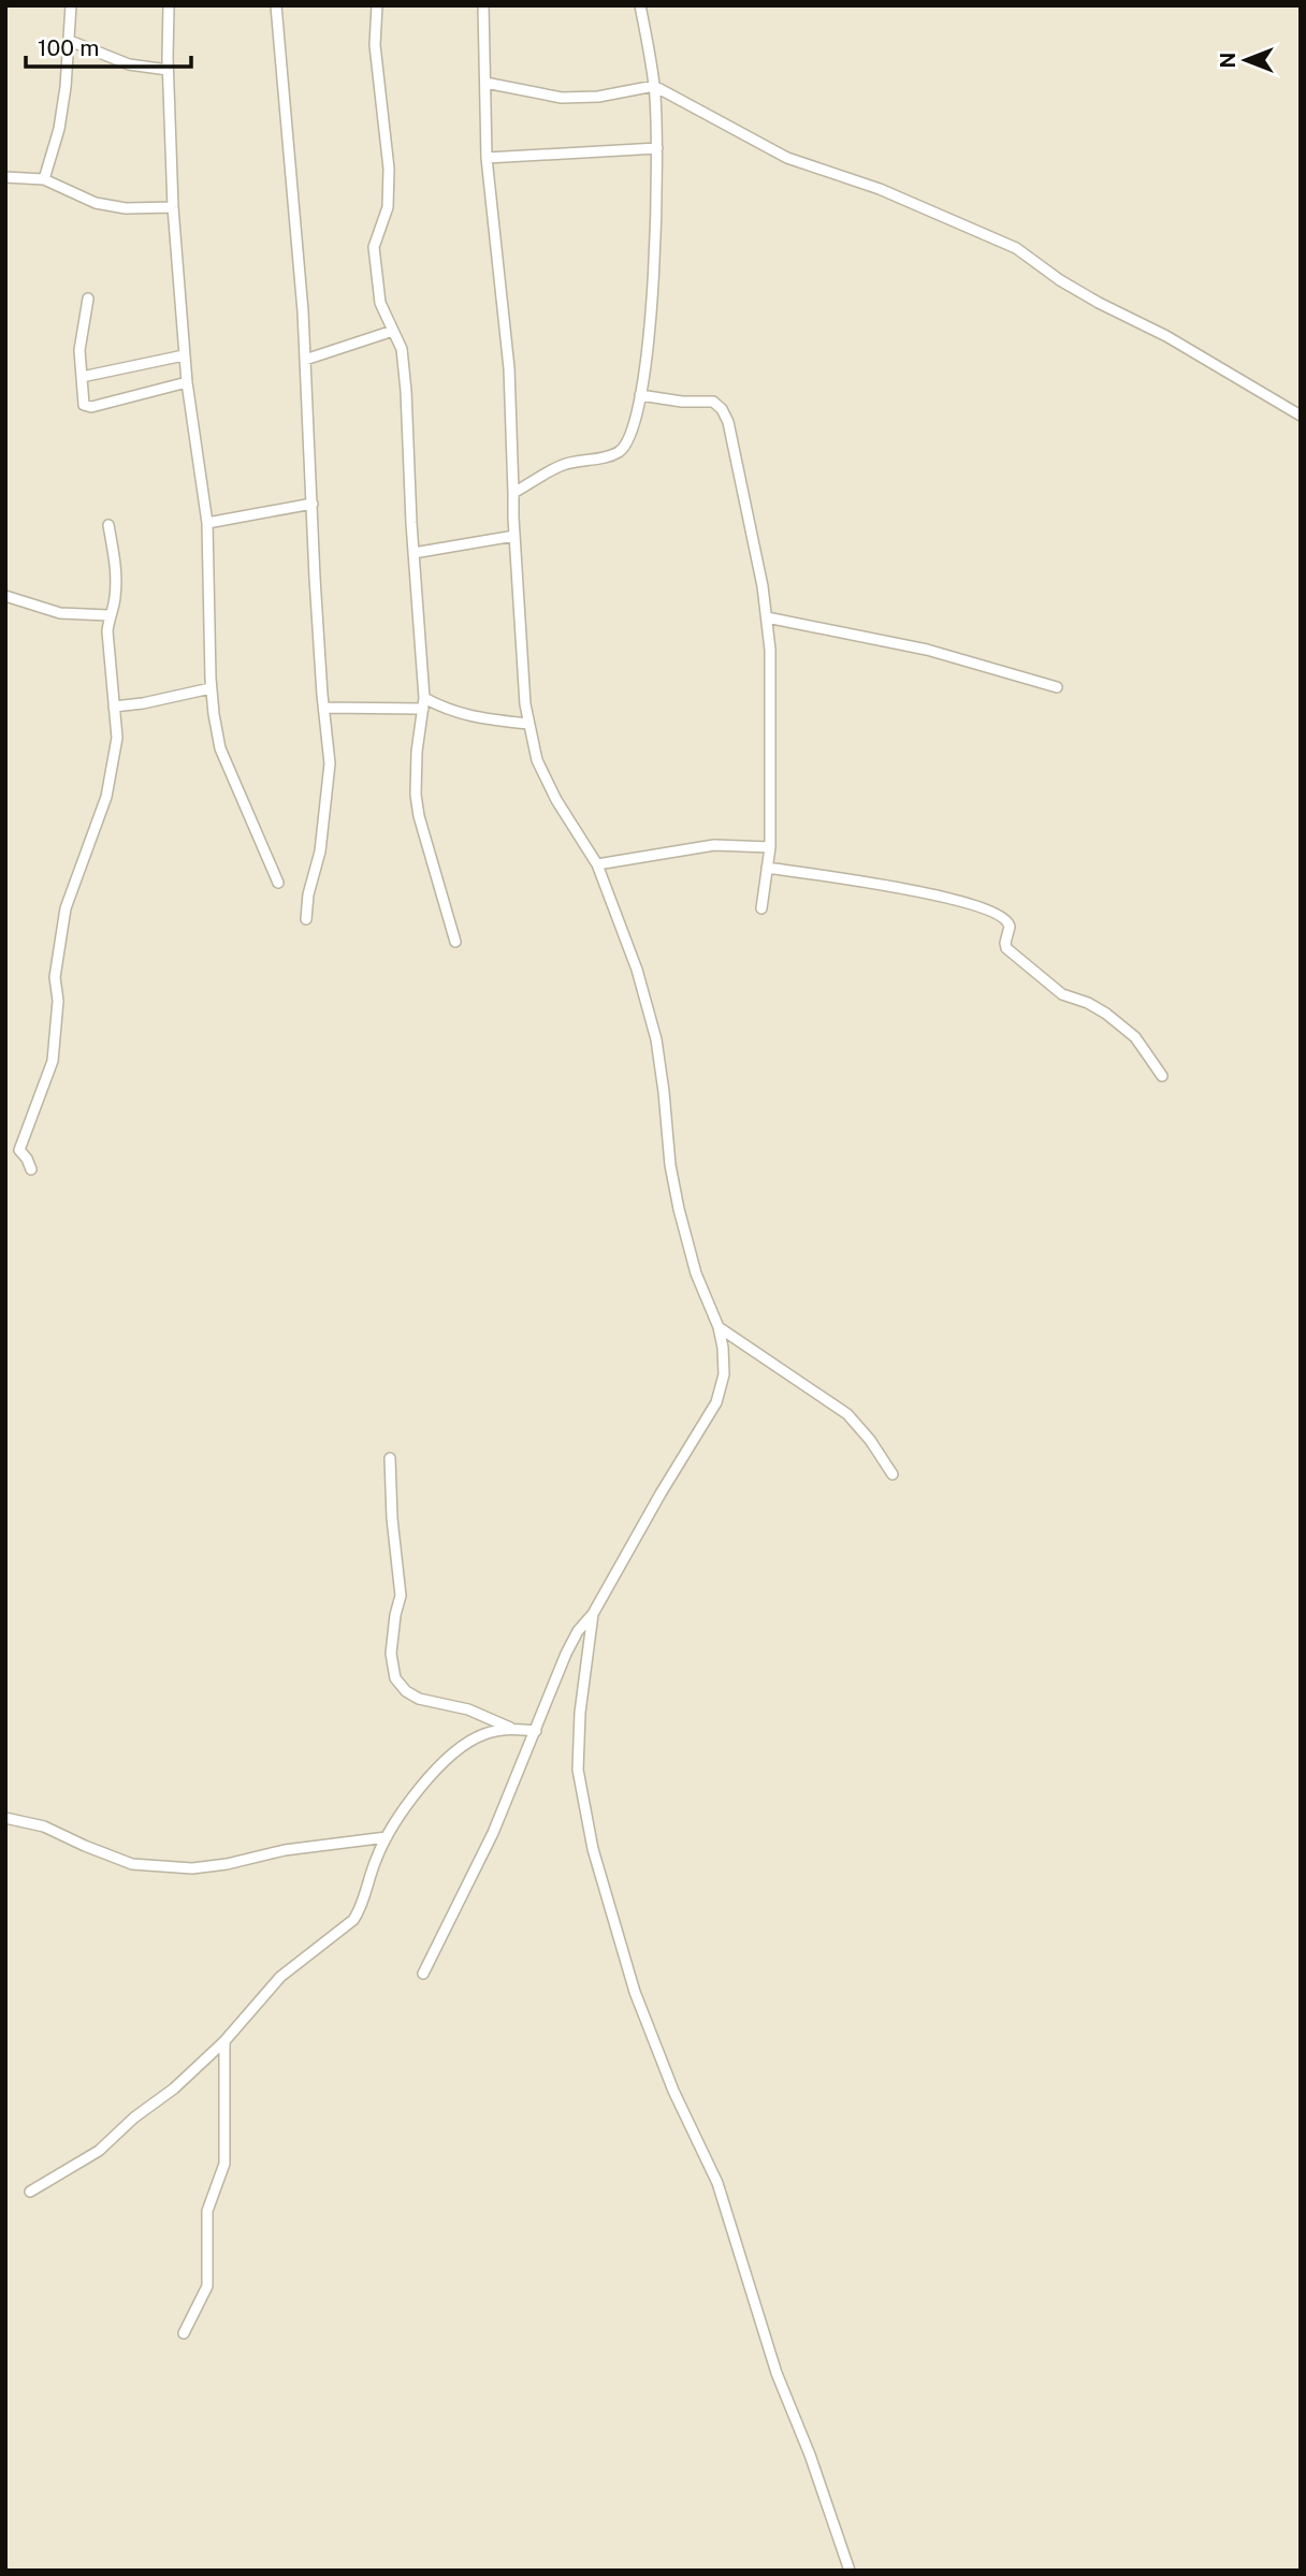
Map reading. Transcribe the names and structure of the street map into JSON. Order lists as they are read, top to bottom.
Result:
{
  "scale_bar": "100 m",
  "north": "left"
}
